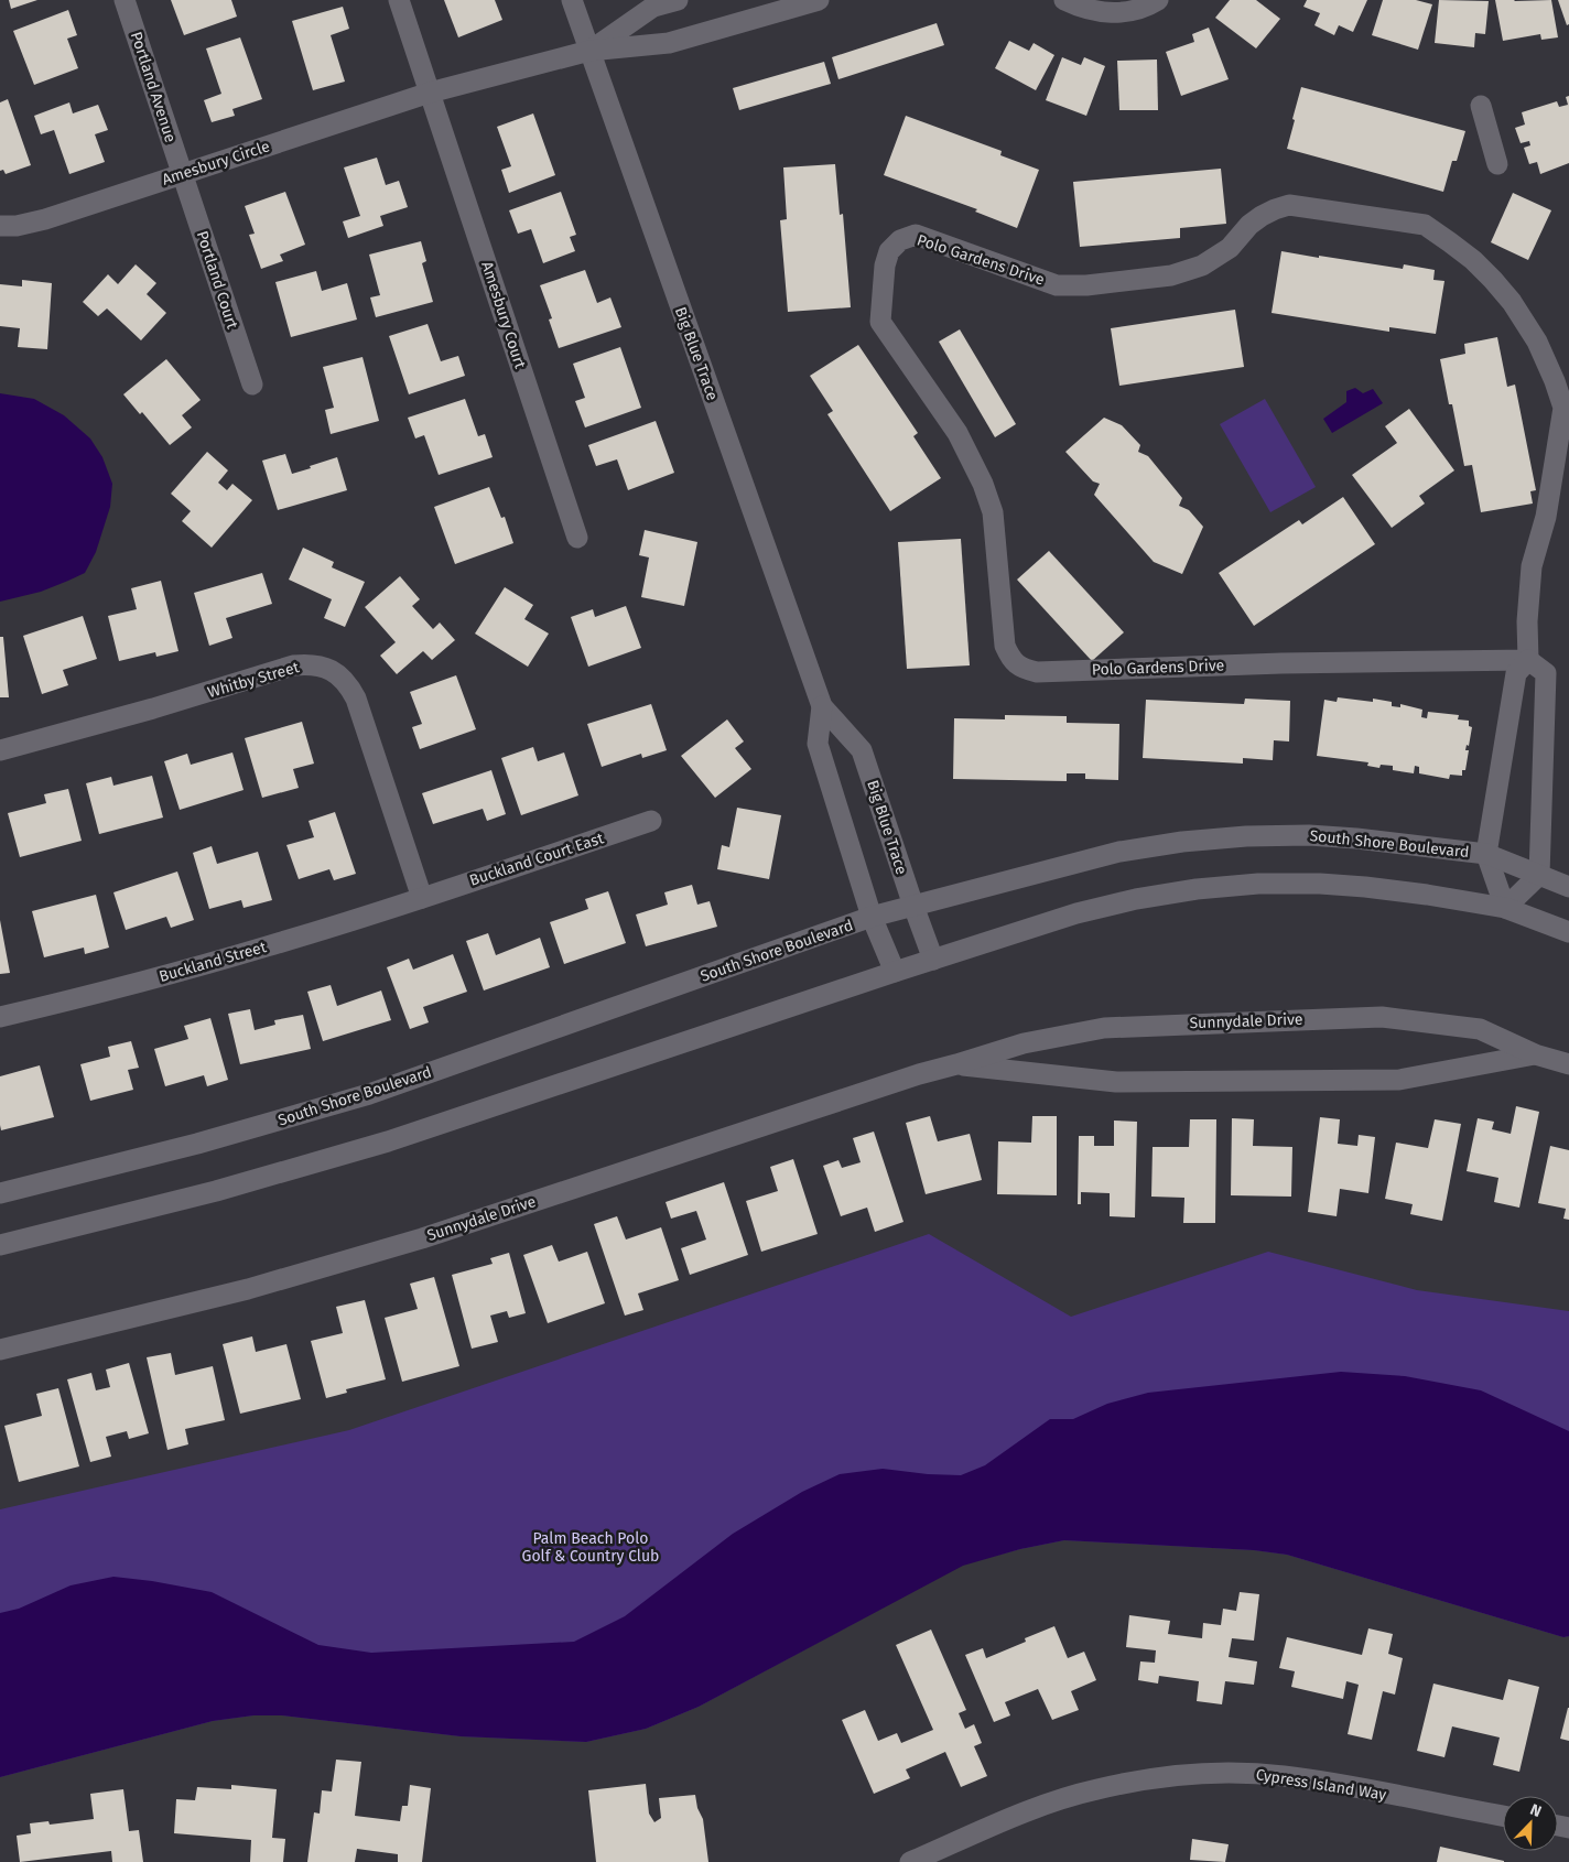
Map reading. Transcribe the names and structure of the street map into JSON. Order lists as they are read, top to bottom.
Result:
{
  "streets": {
    "street": [
      "Portland Avenue",
      "Amesbury Circle",
      "Polo Gardens Drive",
      "Portland Court",
      "Amesbury Court",
      "Big Blue Trace",
      "Whitby Street",
      "South Shore Boulevard",
      "Buckland Court East",
      "Buckland Street",
      "Sunnydale Drive",
      "Cypress Island Way"
    ]
  },
  "crossings": [
    ["Portland Avenue", "Amesbury Circle"],
    ["Portland Avenue", "Portland Court"],
    ["Amesbury Circle", "Portland Court"],
    ["Amesbury Circle", "Amesbury Court"],
    ["Amesbury Circle", "Big Blue Trace"],
    ["Big Blue Trace", "South Shore Boulevard"],
    ["Whitby Street", "Buckland Court East"],
    ["Whitby Street", "Buckland Street"],
    ["Buckland Court East", "Buckland Street"]
  ],
  "parks": ["Palm Beach Polo Golf & Country Club"],
  "north": "top right"
}
